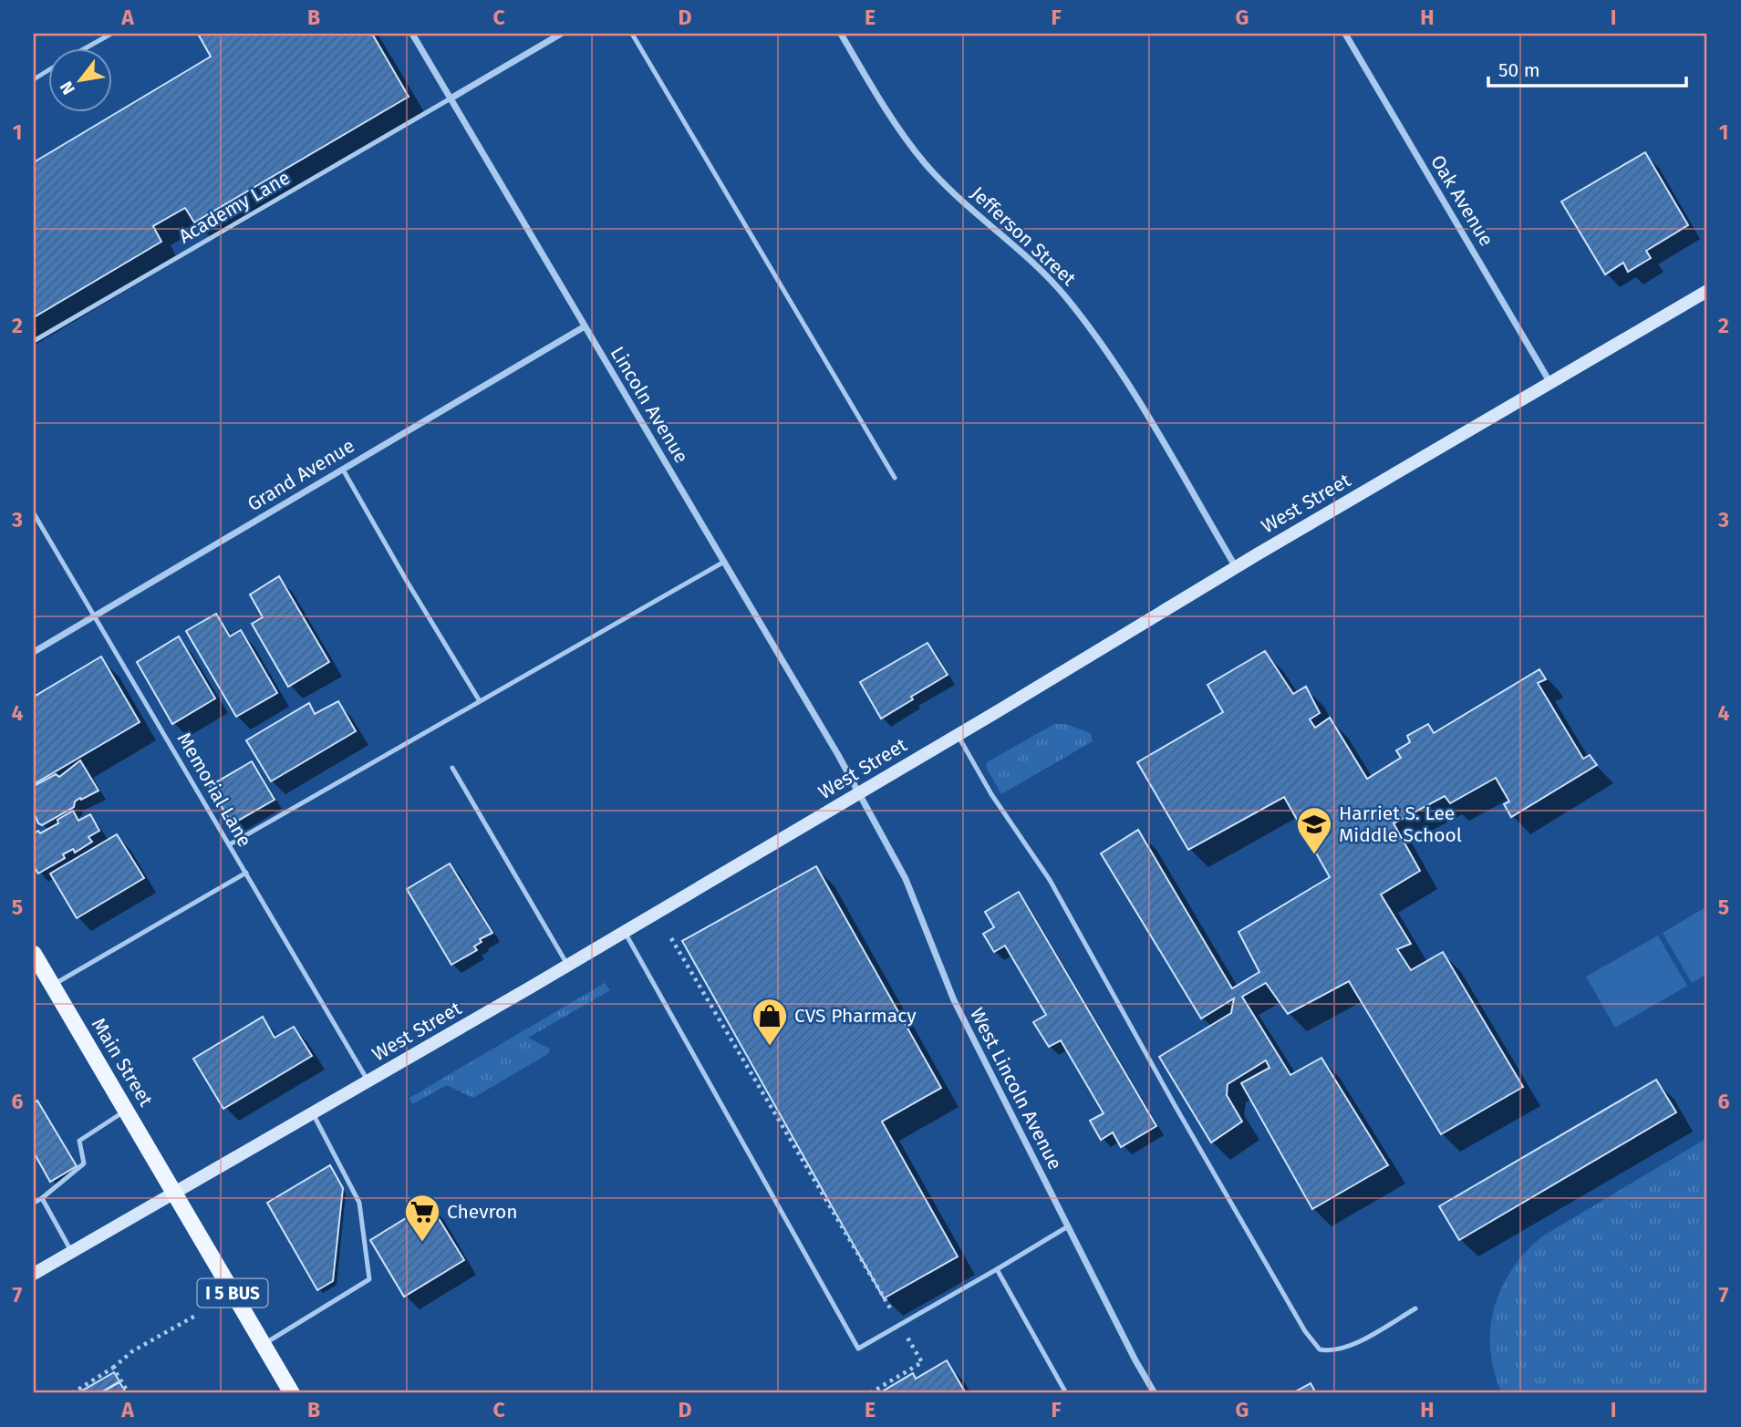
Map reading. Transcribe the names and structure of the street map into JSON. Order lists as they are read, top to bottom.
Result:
{
  "streets": {
    "main road": ["West Street", "Main Street", "I 5 BUS"],
    "street": [
      "Oak Avenue",
      "Jefferson Street",
      "Lincoln Avenue",
      "Grand Avenue",
      "West Lincoln Avenue"
    ],
    "lane": ["Academy Lane", "Memorial Lane"]
  },
  "crossings": [
    ["Oak Avenue", "West Street"],
    ["Academy Lane", "Lincoln Avenue"],
    ["Jefferson Street", "West Street"],
    ["Lincoln Avenue", "Grand Avenue"],
    ["Lincoln Avenue", "West Street"],
    ["Lincoln Avenue", "West Lincoln Avenue"],
    ["Grand Avenue", "Memorial Lane"],
    ["West Street", "Memorial Lane"],
    ["West Street", "Main Street"],
    ["West Street", "West Lincoln Avenue"],
    ["West Street", "I 5 BUS"],
    ["Main Street", "I 5 BUS"]
  ],
  "places": {
    "school or university": ["Harriet S. Lee Middle School"],
    "shop": ["CVS Pharmacy"],
    "supermarket": ["Chevron"]
  },
  "scale_bar": "50 m",
  "north": "bottom left",
  "grid": {
    "columns": [
      "A",
      "B",
      "C",
      "D",
      "E",
      "F",
      "G",
      "H",
      "I"
    ],
    "rows": [
      "1",
      "2",
      "3",
      "4",
      "5",
      "6",
      "7"
    ]
  }
}
